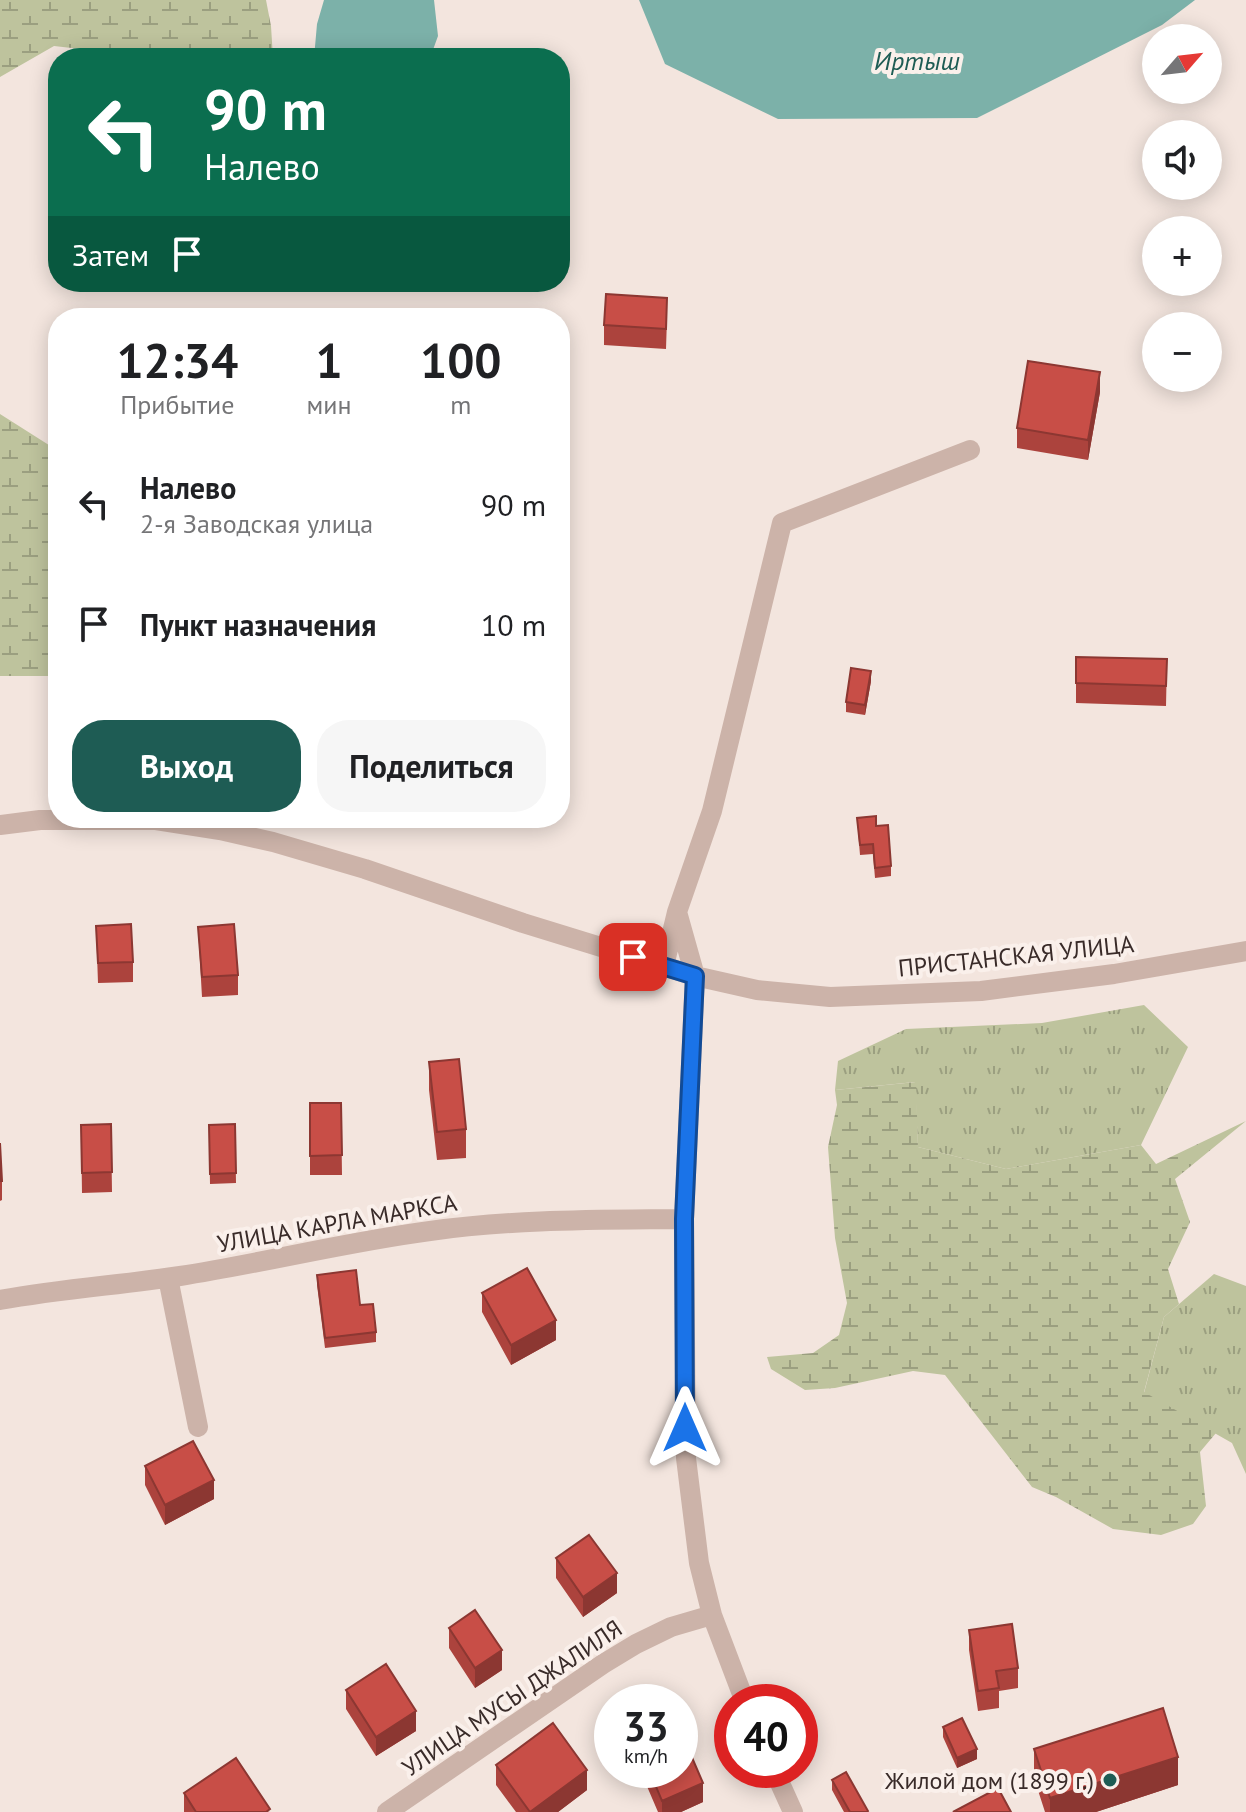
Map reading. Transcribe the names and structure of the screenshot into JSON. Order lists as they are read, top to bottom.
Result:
{
  "streets": {
    "street": ["ПРИСТАНСКАЯ УЛИЦА", "УЛИЦА КАРЛА МАРКСА", "УЛИЦА МУСЫ ДЖАЛИЛЯ"]
  },
  "water": ["Иртыш"],
  "places": ["Жилой дом (1899 г.)"],
  "north": "top right",
  "page": {
    "map_buttons": ["+", "−"],
    "turn": ["90 m", "Налево"],
    "then": "Затем",
    "eta": [
      "12:34",
      "Прибытие",
      "1",
      "мин",
      "100",
      "m"
    ],
    "list": [
      {
        "name": "Налево",
        "note": "2-я Заводская улица",
        "value": "90 m"
      },
      {
        "name": "Пункт назначения",
        "value": "10 m"
      }
    ],
    "buttons": ["Выход", "Поделиться"],
    "speed": "33 km/h",
    "limit": "40"
  }
}
